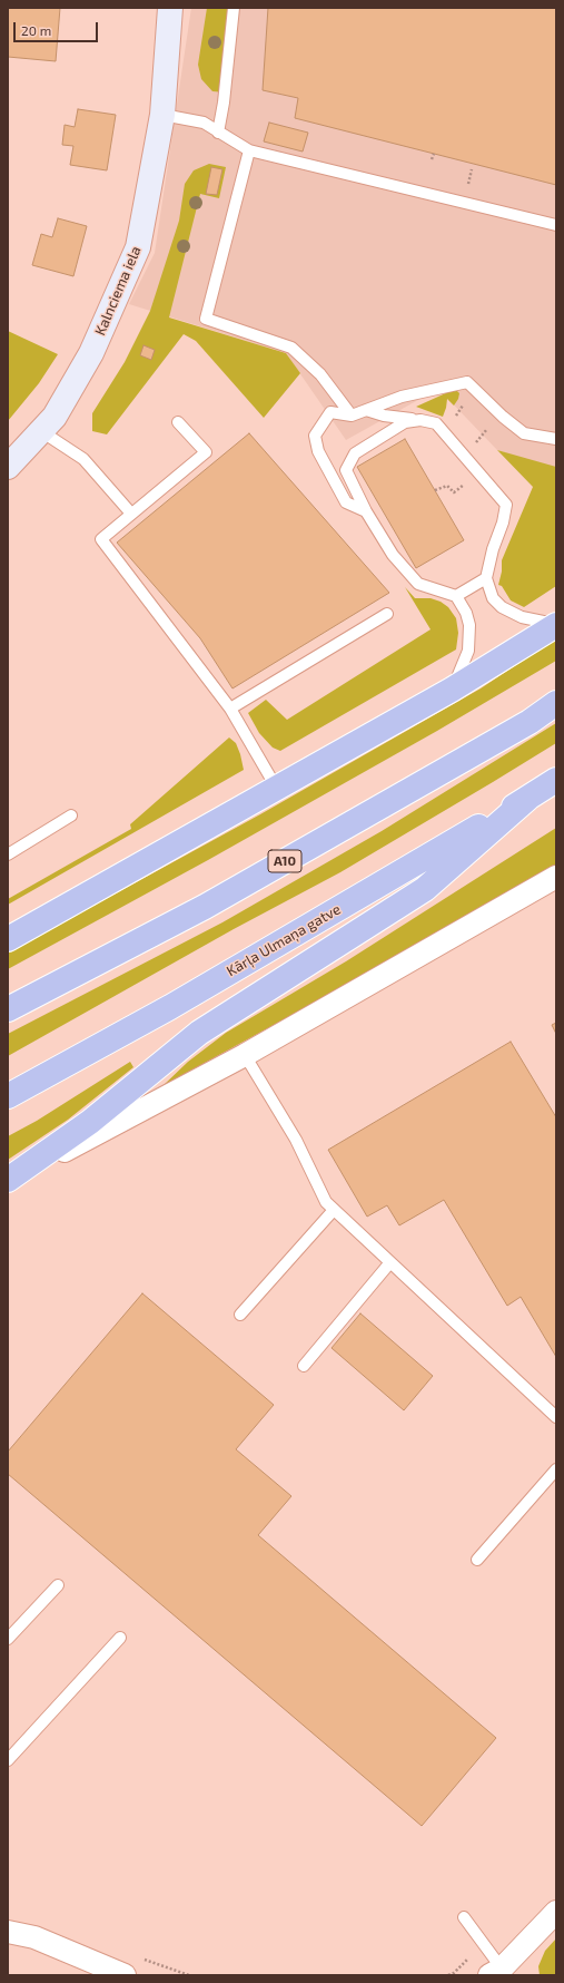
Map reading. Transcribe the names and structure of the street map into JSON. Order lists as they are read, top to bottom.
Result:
{
  "streets": {
    "highway": ["A10", "Kārļa Ulmaņa gatve"],
    "street": ["Kalnciema iela"]
  },
  "scale_bar": "20 m"
}
